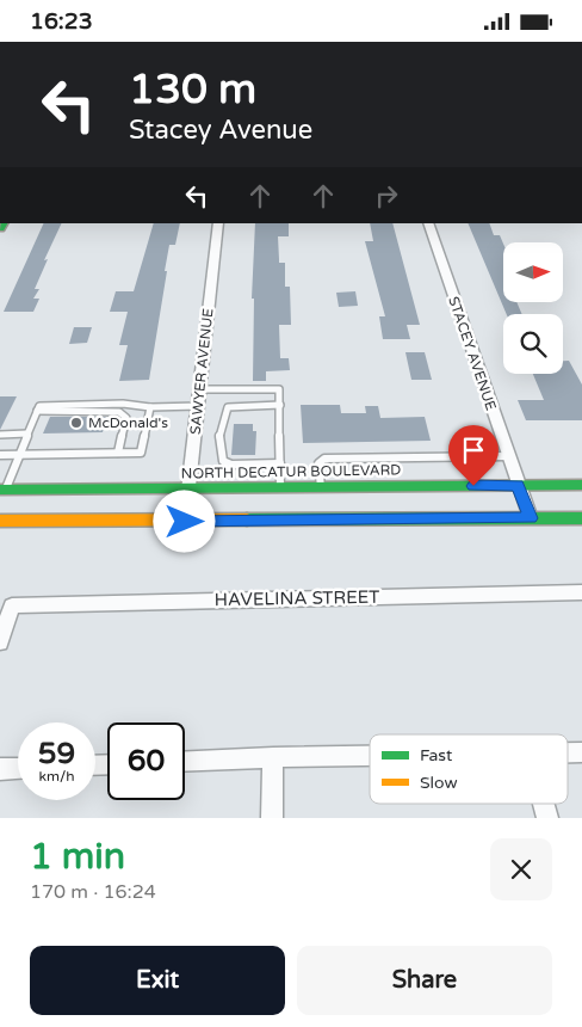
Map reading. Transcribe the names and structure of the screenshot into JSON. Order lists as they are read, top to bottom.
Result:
{
  "streets": {
    "main road": ["NORTH DECATUR BOULEVARD"],
    "street": ["STACEY AVENUE", "SAWYER AVENUE", "HAVELINA STREET"]
  },
  "crossings": [
    ["STACEY AVENUE", "NORTH DECATUR BOULEVARD"],
    ["SAWYER AVENUE", "NORTH DECATUR BOULEVARD"]
  ],
  "places": ["McDonald's"],
  "legend": ["Fast", "Slow"],
  "north": "right",
  "page": {
    "status": "16:23",
    "turn": ["130 m", "Stacey Avenue"],
    "speed": "59 km/h",
    "limit": "60",
    "heading": ["1 min", "170 m · 16:24"],
    "buttons": ["Exit", "Share"]
  }
}
